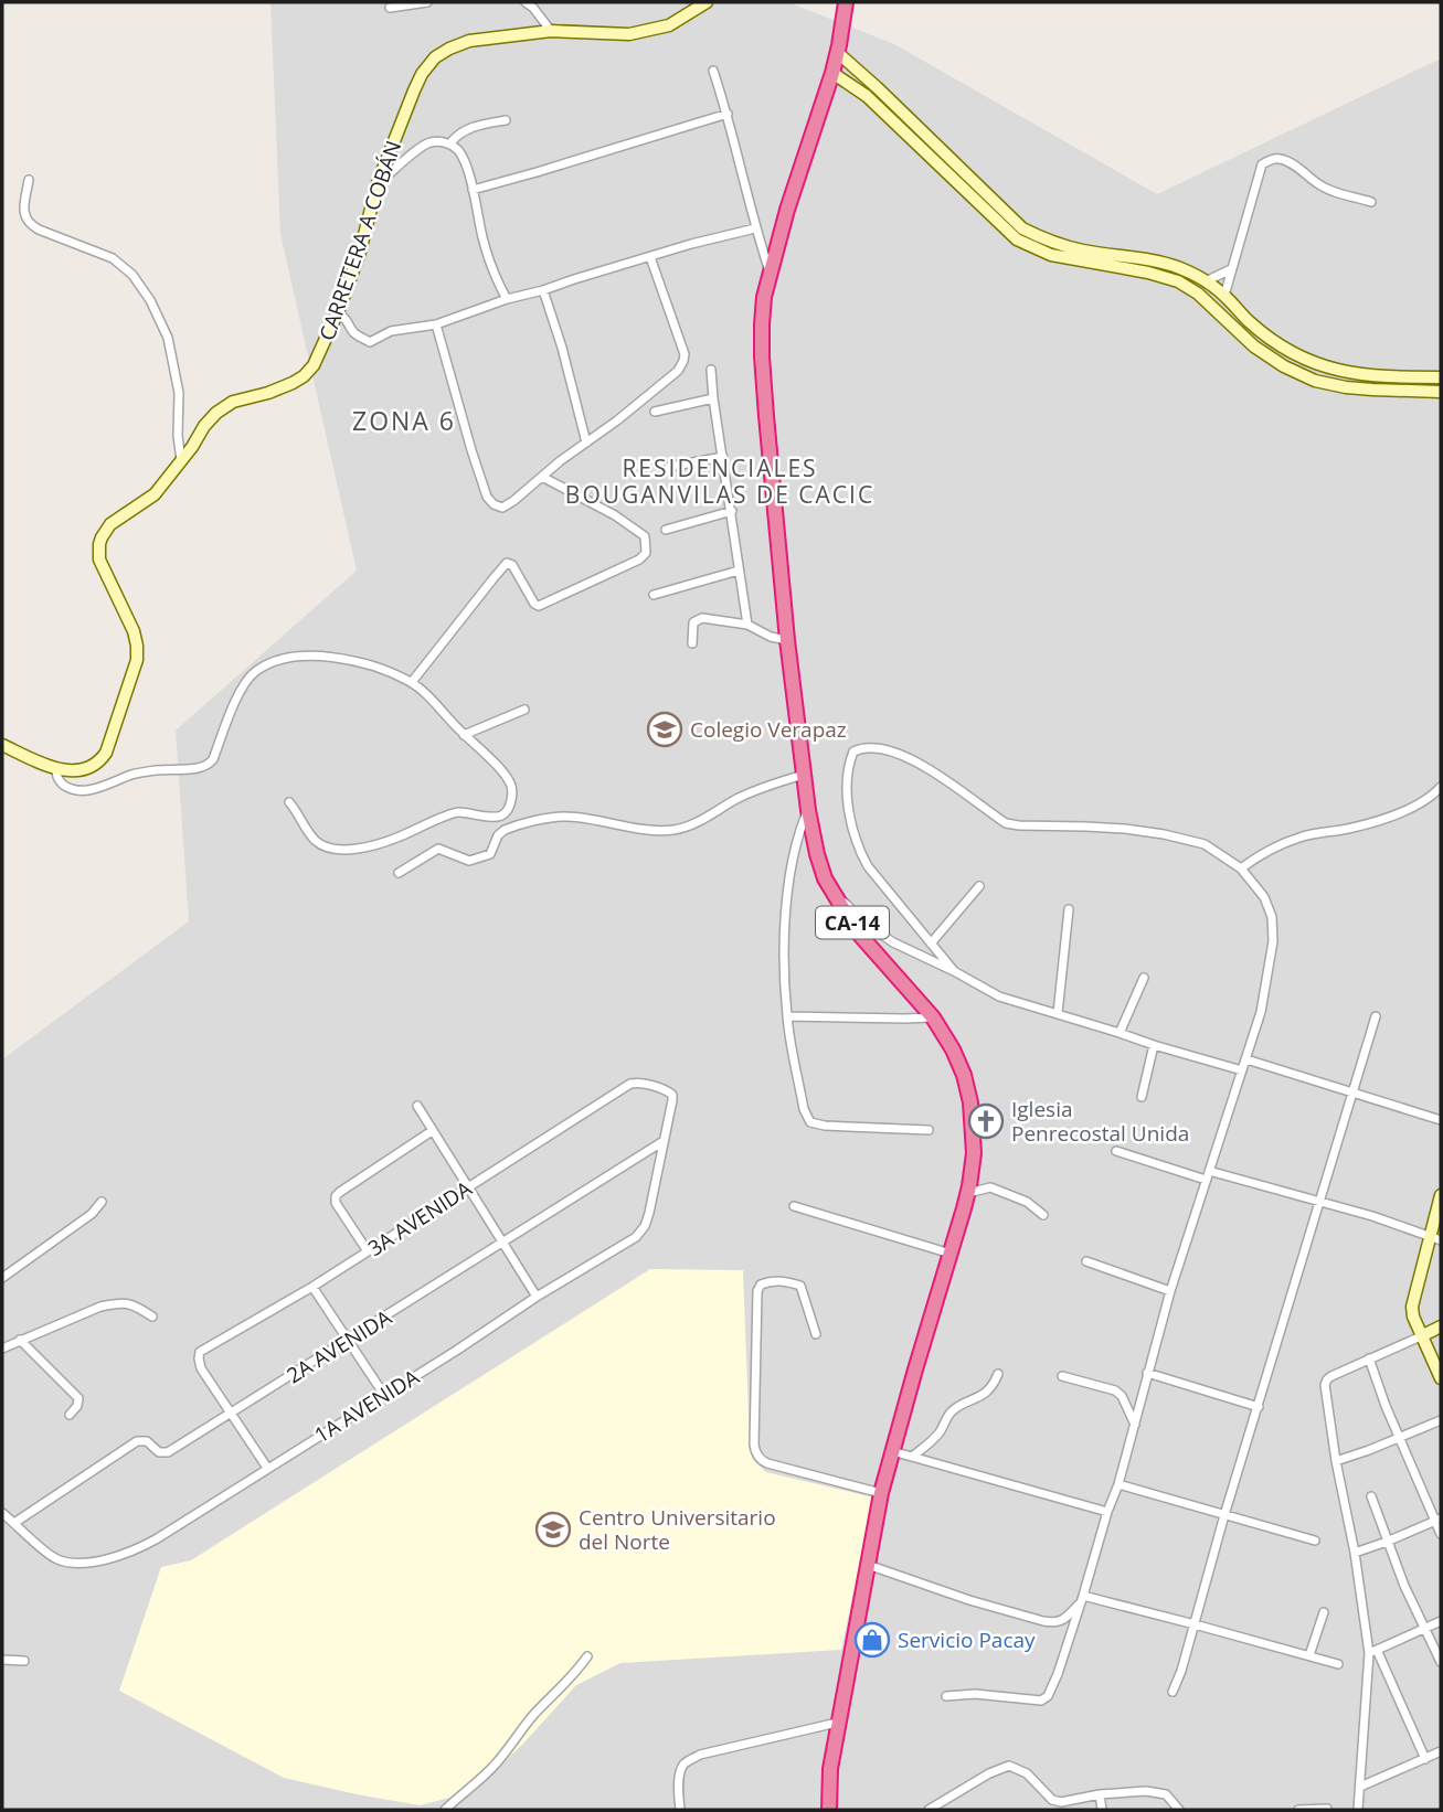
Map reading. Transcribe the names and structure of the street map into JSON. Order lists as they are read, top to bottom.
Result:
{
  "streets": {
    "highway": ["CA-14"],
    "street": [
      "CARRETERA A COBÁN",
      "3A AVENIDA",
      "2A AVENIDA",
      "1A AVENIDA"
    ]
  },
  "crossings": [
    ["3A AVENIDA", "2A AVENIDA"],
    ["3A AVENIDA", "1A AVENIDA"],
    ["2A AVENIDA", "1A AVENIDA"]
  ],
  "districts": ["ZONA 6", "RESIDENCIALES BOUGANVILAS DE CACIC"],
  "places": {
    "school or university": ["Colegio Verapaz", "Centro Universitario del Norte"],
    "church": ["Iglesia Penrecostal Unida"],
    "shop": ["Servicio Pacay"]
  }
}
